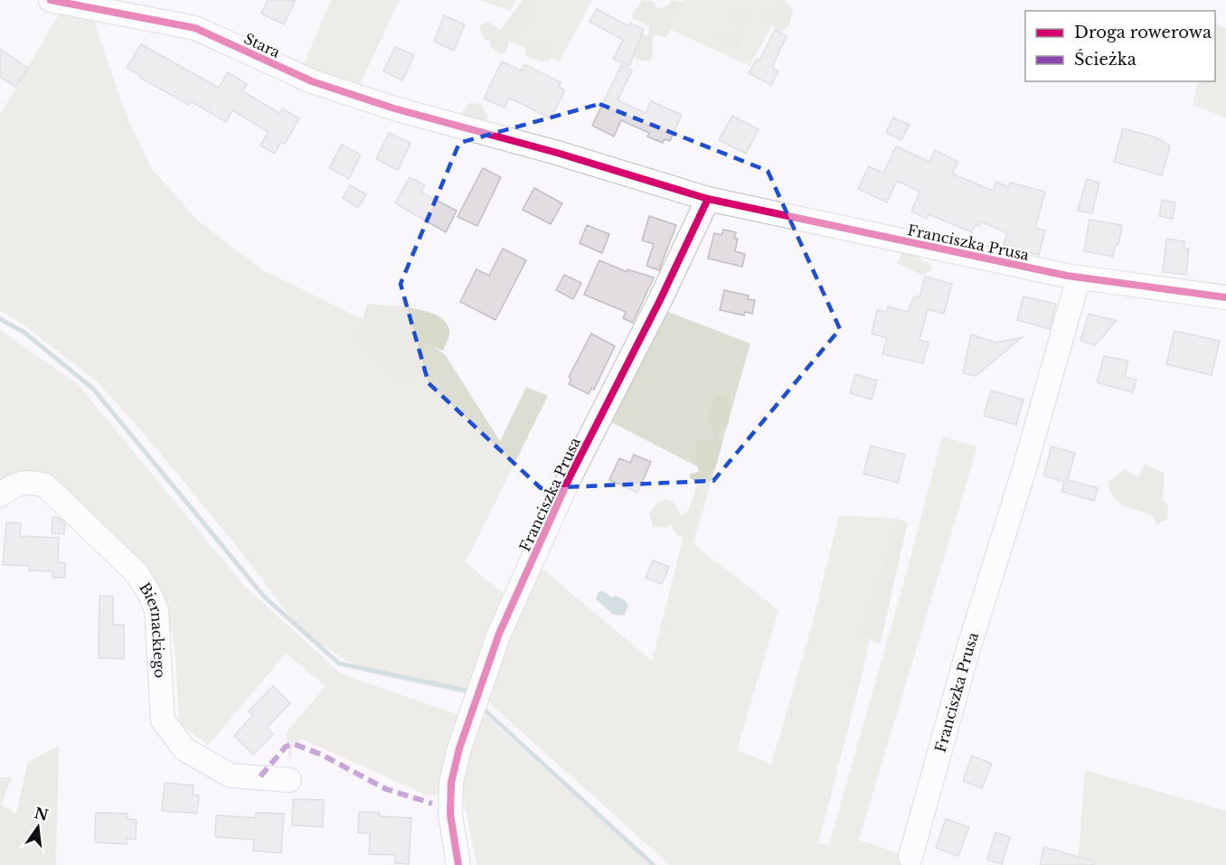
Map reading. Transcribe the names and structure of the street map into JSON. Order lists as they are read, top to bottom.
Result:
{
  "streets": {
    "street": ["Stara", "Franciszka Prusa", "Biernackiego"]
  },
  "crossings": [
    ["Stara", "Franciszka Prusa"]
  ],
  "legend": ["Droga rowerowa", "Ścieżka"],
  "north": "top"
}
